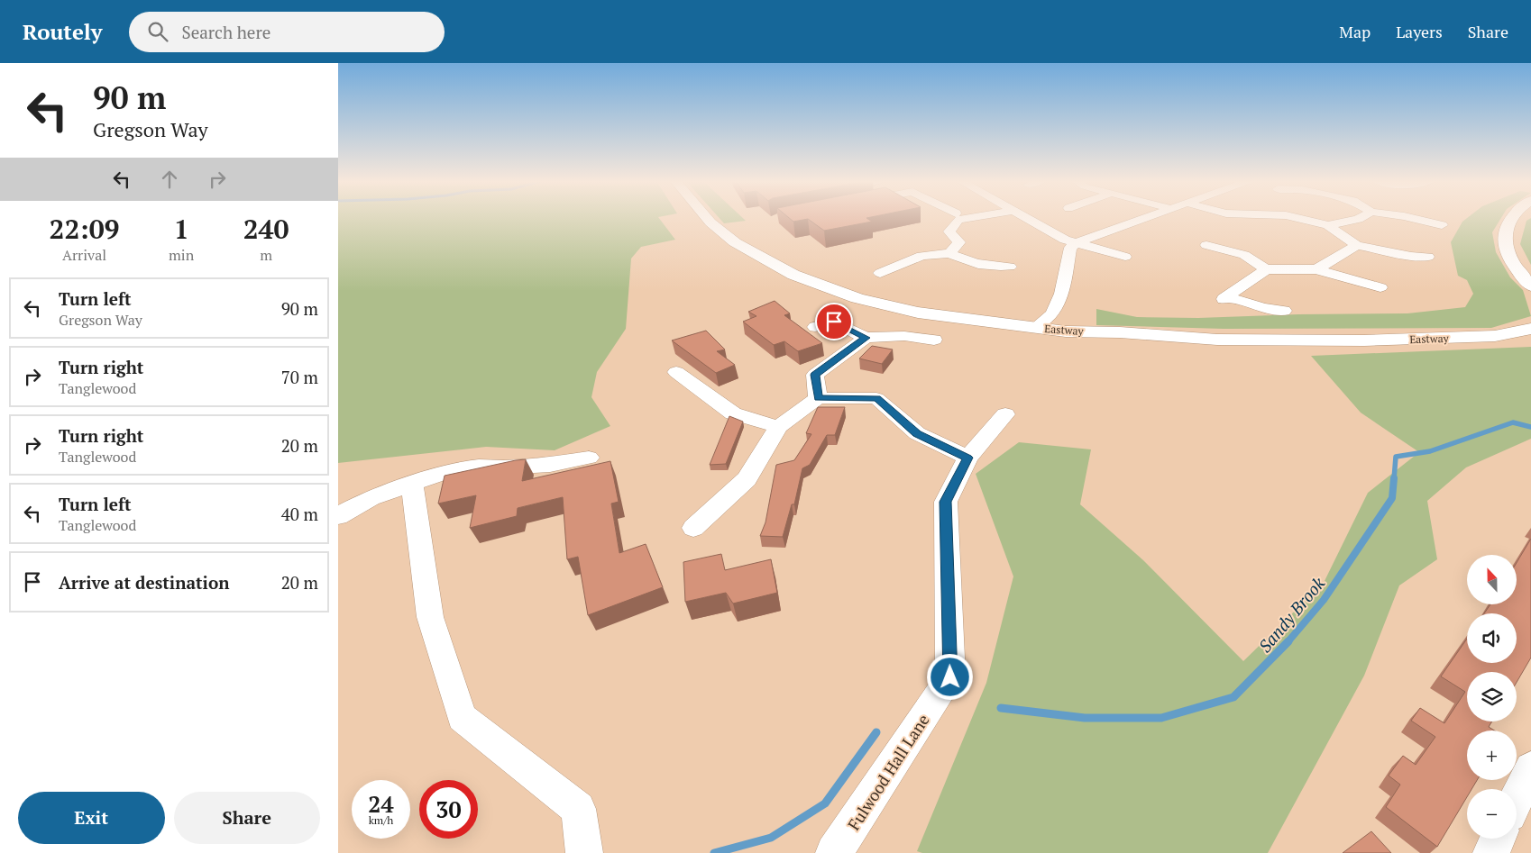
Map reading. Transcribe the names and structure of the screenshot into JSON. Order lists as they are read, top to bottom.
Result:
{
  "streets": {
    "main road": ["Eastway"],
    "street": ["Fulwood Hall Lane"]
  },
  "water": ["Sandy Brook"],
  "north": "top",
  "page": {
    "header": "Routely",
    "search": "Search here",
    "nav": ["Map", "Layers", "Share"],
    "turn": ["90 m", "Gregson Way"],
    "eta": [
      "22:09",
      "Arrival",
      "1",
      "min",
      "240",
      "m"
    ],
    "list": [
      {
        "name": "Turn left",
        "note": "Gregson Way",
        "value": "90 m"
      },
      {
        "name": "Turn right",
        "note": "Tanglewood",
        "value": "70 m"
      },
      {
        "name": "Turn right",
        "note": "Tanglewood",
        "value": "20 m"
      },
      {
        "name": "Turn left",
        "note": "Tanglewood",
        "value": "40 m"
      },
      {
        "name": "Arrive at destination",
        "value": "20 m"
      }
    ],
    "map_buttons": ["+", "−"],
    "speed": "24 km/h",
    "limit": "30",
    "buttons": ["Exit", "Share"]
  }
}
